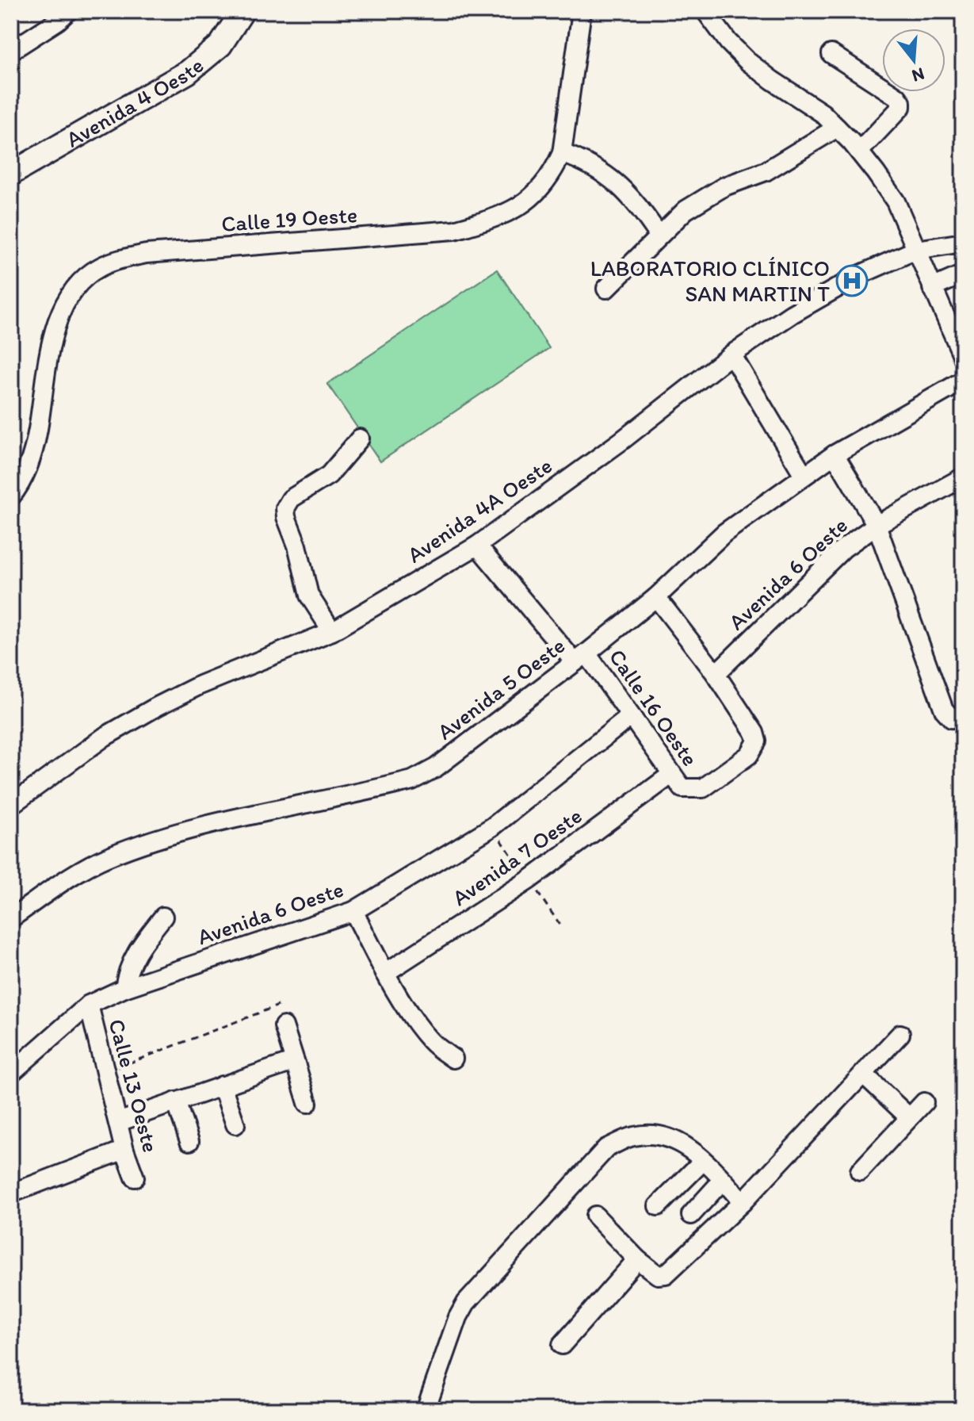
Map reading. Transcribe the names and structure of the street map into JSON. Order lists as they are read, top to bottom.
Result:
{
  "streets": {
    "main road": ["Avenida 4 Oeste"],
    "street": [
      "Calle 19 Oeste",
      "Avenida 4A Oeste",
      "Avenida 6 Oeste",
      "Avenida 5 Oeste",
      "Calle 16 Oeste",
      "Avenida 7 Oeste",
      "Calle 13 Oeste"
    ]
  },
  "crossings": [
    ["Avenida 4A Oeste", "Calle 16 Oeste"],
    ["Avenida 6 Oeste", "Calle 16 Oeste"],
    ["Avenida 6 Oeste", "Calle 13 Oeste"],
    ["Avenida 5 Oeste", "Calle 16 Oeste"],
    ["Calle 16 Oeste", "Avenida 7 Oeste"]
  ],
  "places": {
    "hospital": ["LABORATORIO CLÍNICO SAN MARTIN T"]
  },
  "north": "bottom"
}
